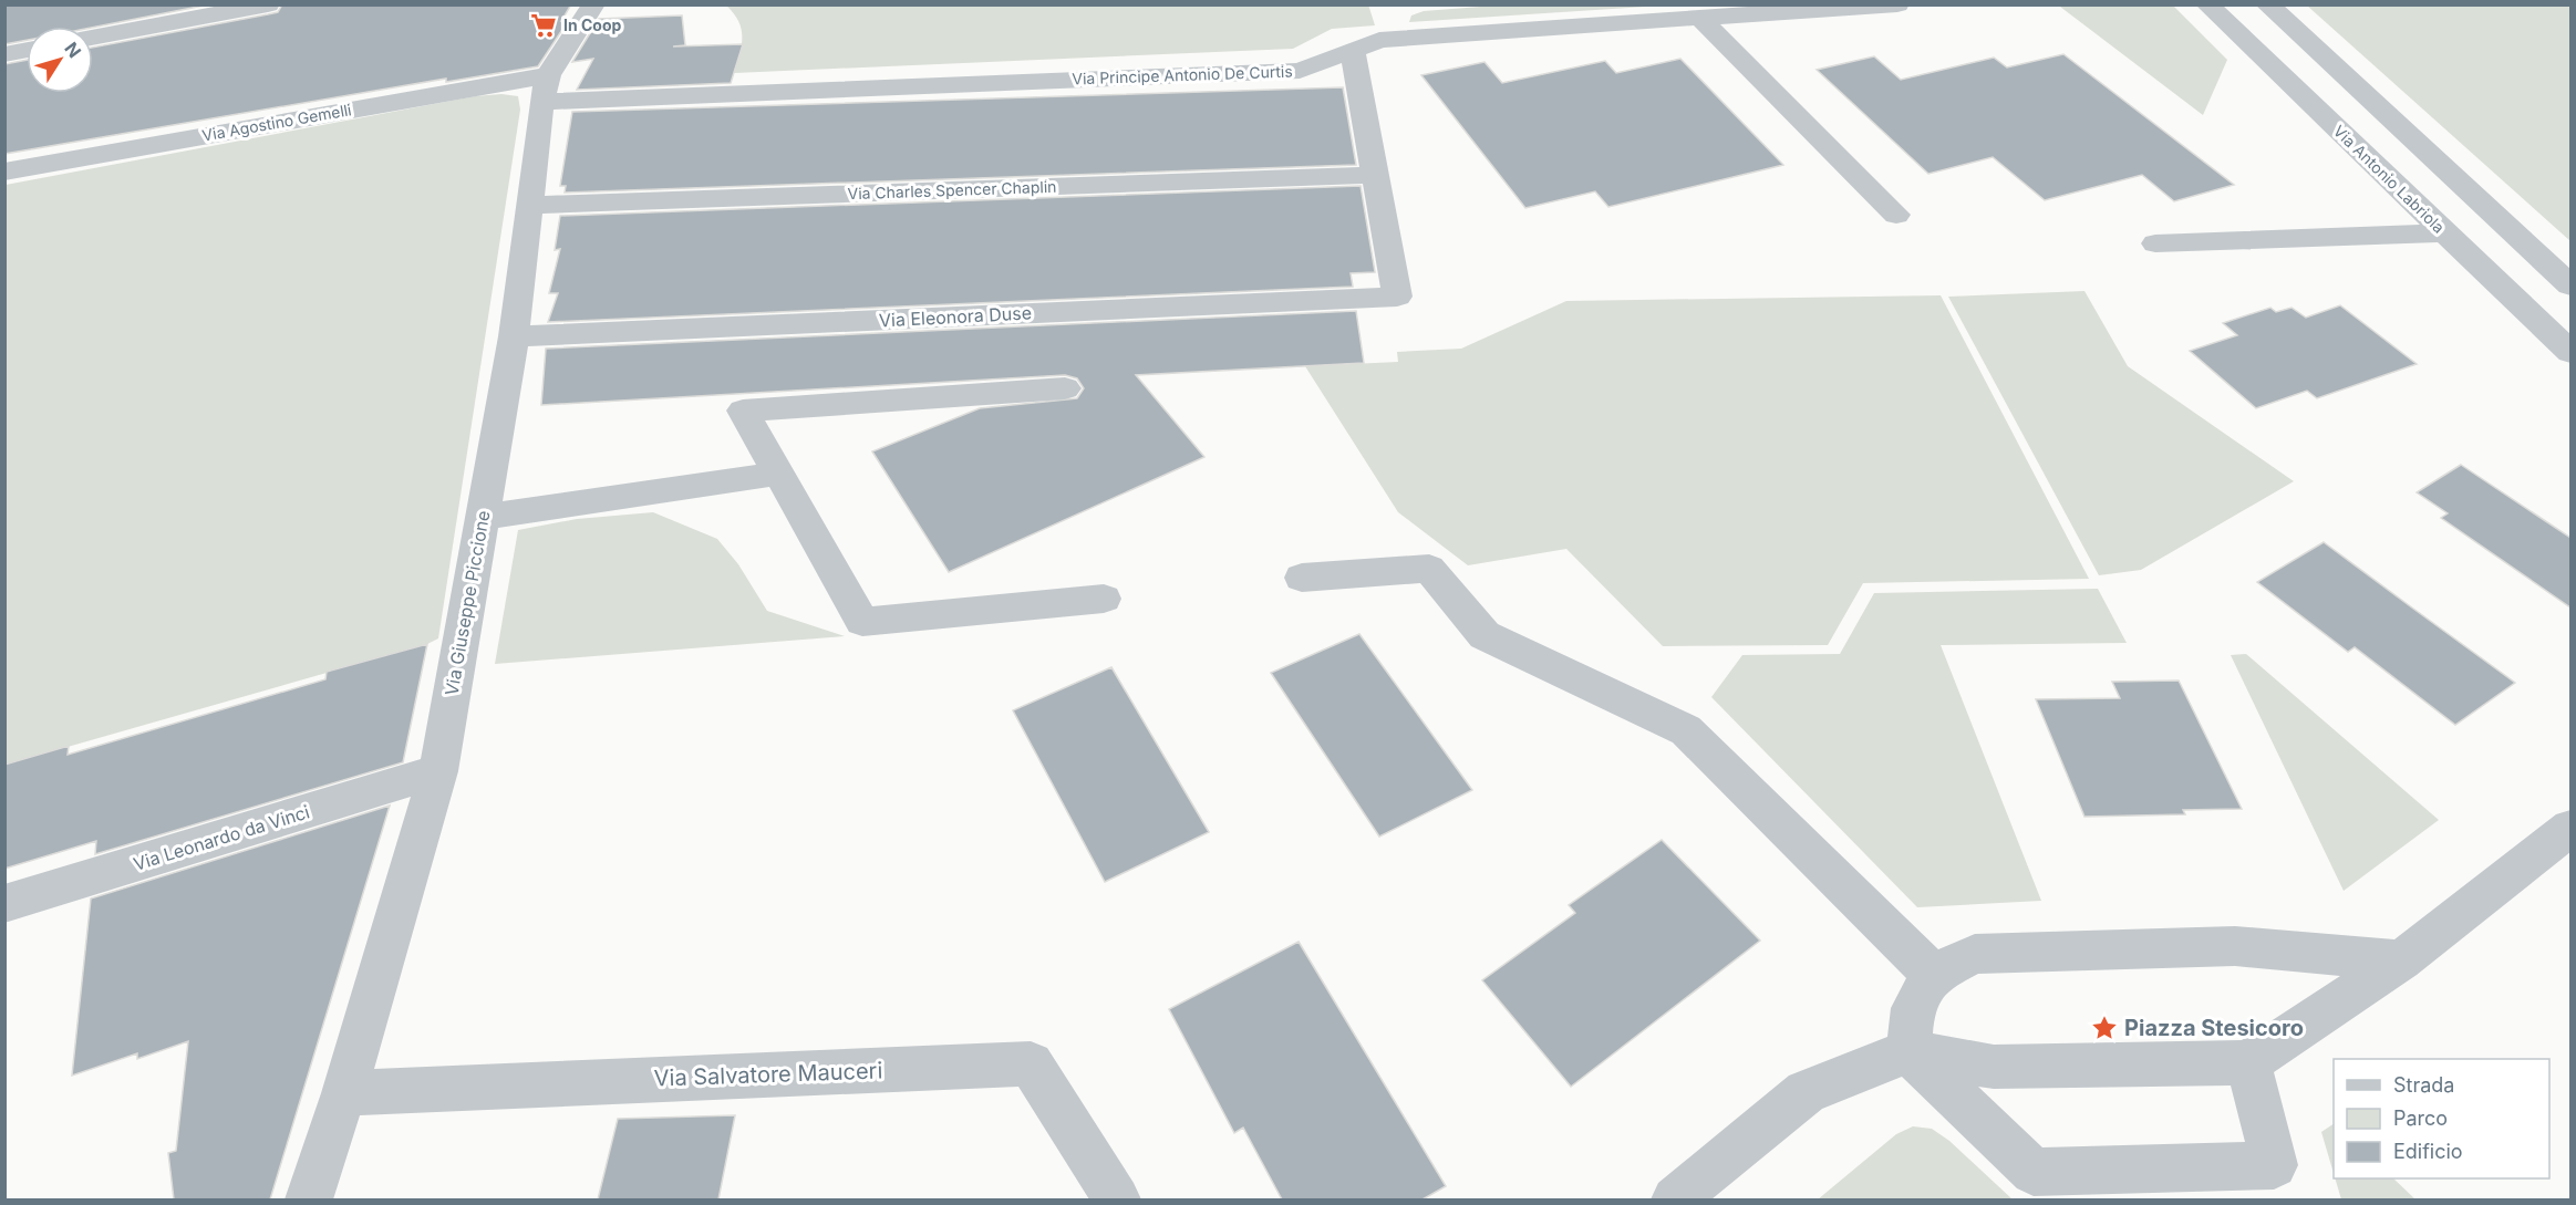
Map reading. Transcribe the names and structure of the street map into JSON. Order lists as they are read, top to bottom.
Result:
{
  "streets": {
    "street": [
      "Via Principe Antonio De Curtis",
      "Via Agostino Gemelli",
      "Via Antonio Labriola",
      "Via Charles Spencer Chaplin",
      "Via Eleonora Duse",
      "Via Giuseppe Piccione",
      "Via Leonardo da Vinci",
      "Via Salvatore Mauceri"
    ]
  },
  "crossings": [
    ["Via Principe Antonio De Curtis", "Via Agostino Gemelli"],
    ["Via Principe Antonio De Curtis", "Via Giuseppe Piccione"],
    ["Via Agostino Gemelli", "Via Giuseppe Piccione"],
    ["Via Charles Spencer Chaplin", "Via Eleonora Duse"],
    ["Via Charles Spencer Chaplin", "Via Giuseppe Piccione"],
    ["Via Eleonora Duse", "Via Giuseppe Piccione"],
    ["Via Giuseppe Piccione", "Via Leonardo da Vinci"],
    ["Via Giuseppe Piccione", "Via Salvatore Mauceri"]
  ],
  "places": {
    "supermarket": ["In Coop"],
    "place": ["Piazza Stesicoro"]
  },
  "legend": ["Strada", "Parco", "Edificio"],
  "north": "top right"
}
